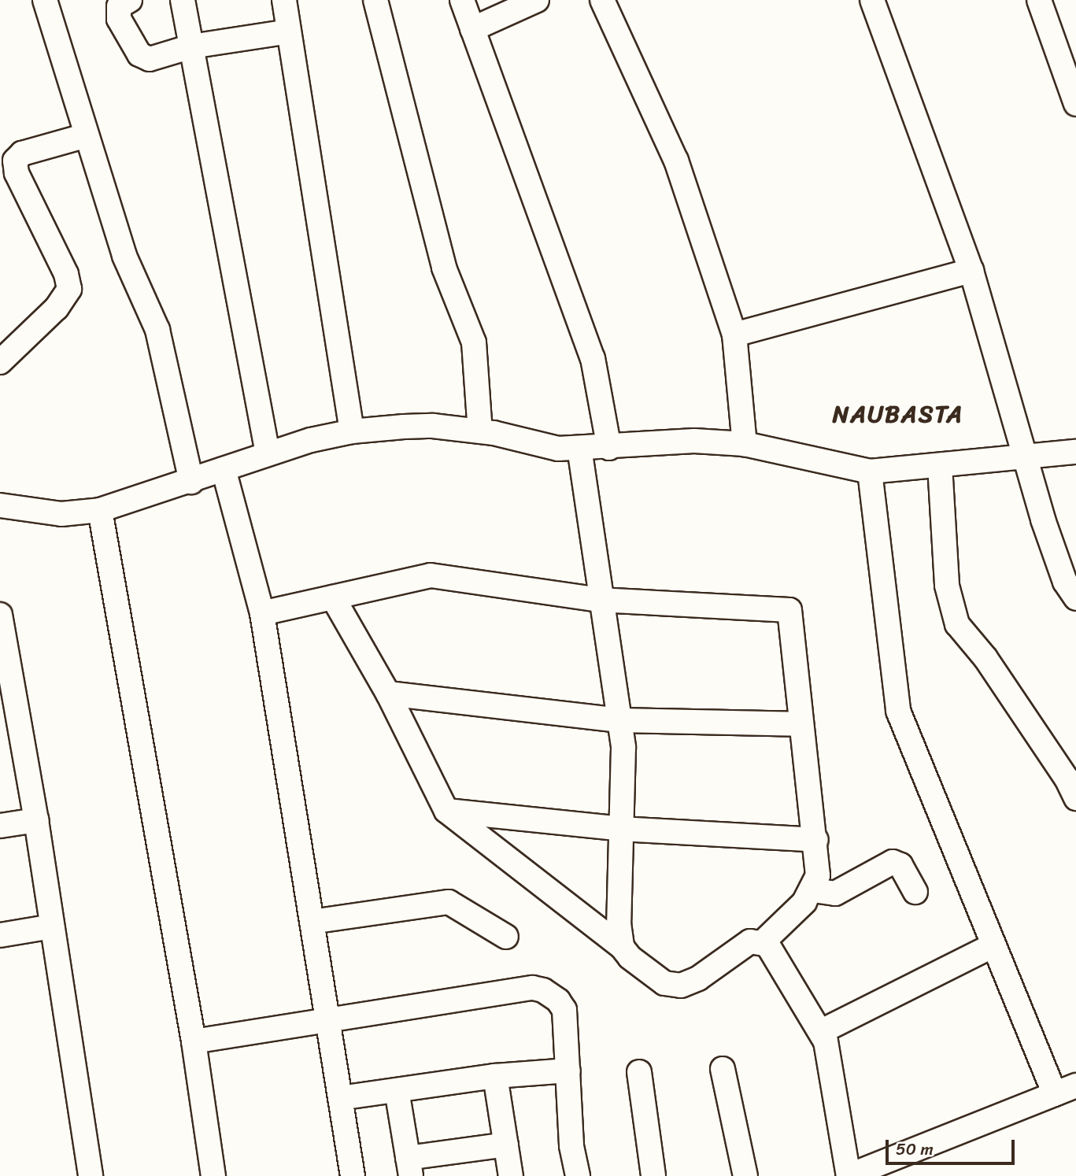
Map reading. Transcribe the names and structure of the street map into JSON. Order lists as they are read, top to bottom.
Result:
{
  "districts": ["NAUBASTA"],
  "scale_bar": "50 m"
}
